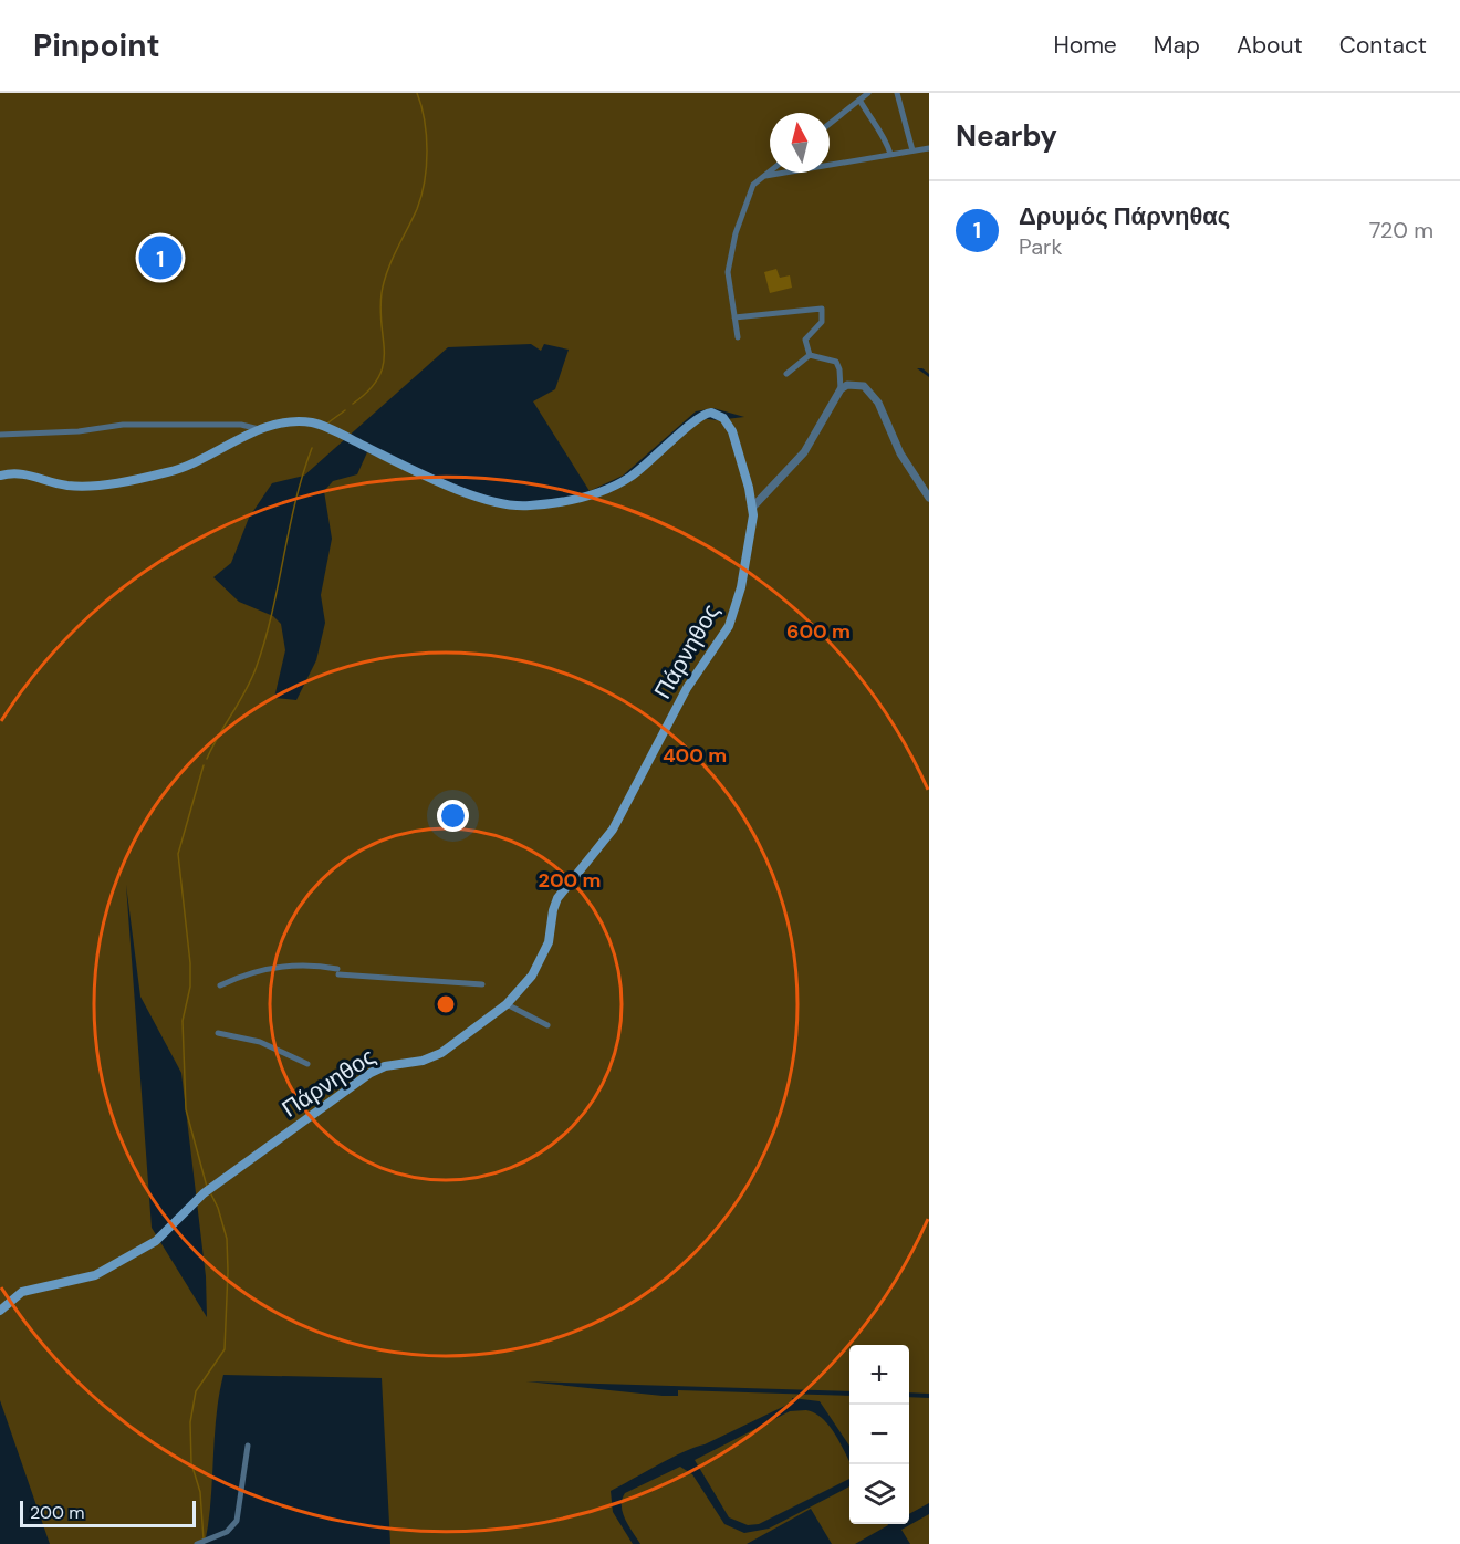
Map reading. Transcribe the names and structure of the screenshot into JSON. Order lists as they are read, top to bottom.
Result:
{
  "streets": {
    "main road": ["Πάρνηθος"]
  },
  "scale_bar": "200 m",
  "north": "top",
  "page": {
    "header": "Pinpoint",
    "nav": [
      "Home",
      "Map",
      "About",
      "Contact"
    ],
    "heading": "Nearby",
    "list": [
      {
        "mark": "1",
        "name": "Δρυμός Πάρνηθας",
        "note": "Park",
        "value": "720 m"
      }
    ],
    "pins": "1",
    "map_buttons": ["+", "−"],
    "scale": "200 m"
  },
  "rings": ["600 m", "400 m", "200 m"]
}
